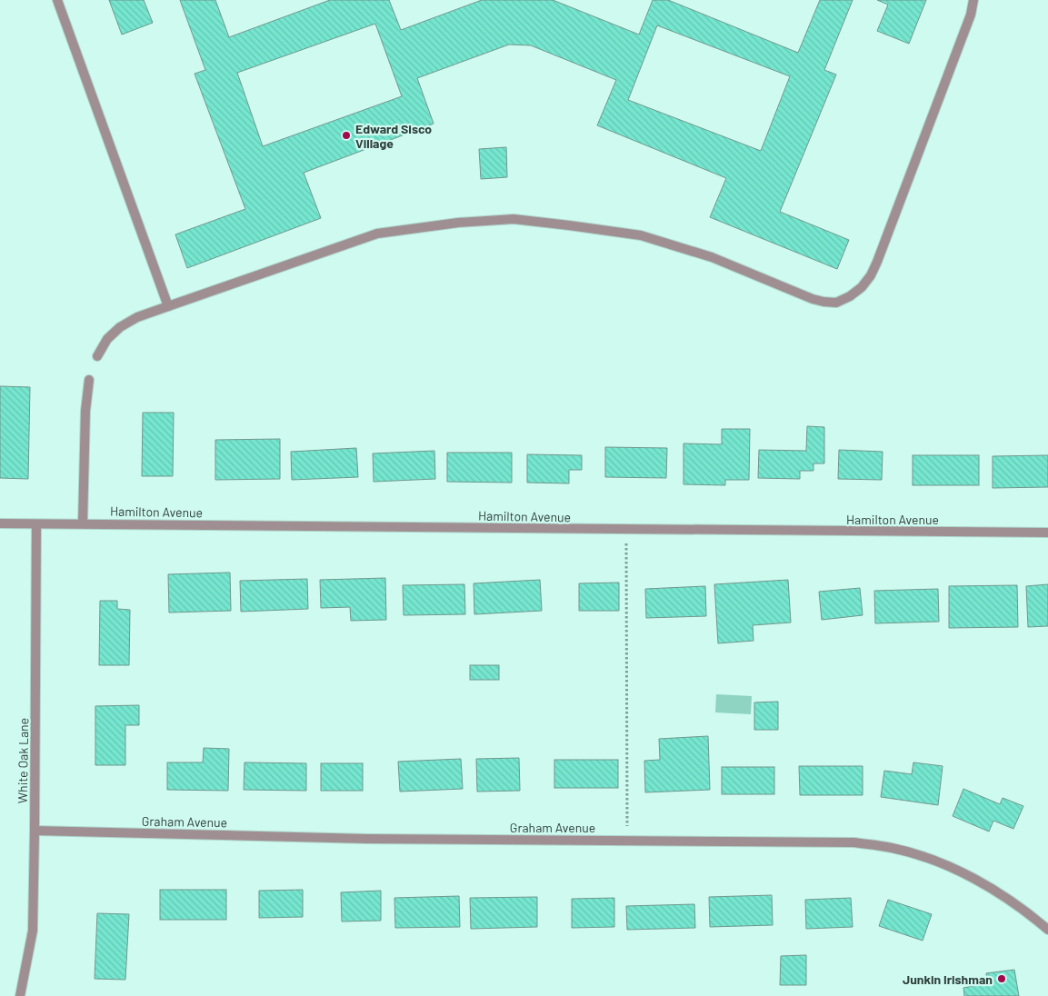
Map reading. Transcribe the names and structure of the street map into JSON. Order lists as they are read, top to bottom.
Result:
{
  "streets": {
    "street": ["Hamilton Avenue", "White Oak Lane", "Graham Avenue"]
  },
  "crossings": [
    ["Hamilton Avenue", "White Oak Lane"],
    ["White Oak Lane", "Graham Avenue"]
  ],
  "places": ["Edward Sisco Village", "Junkin Irishman"]
}
